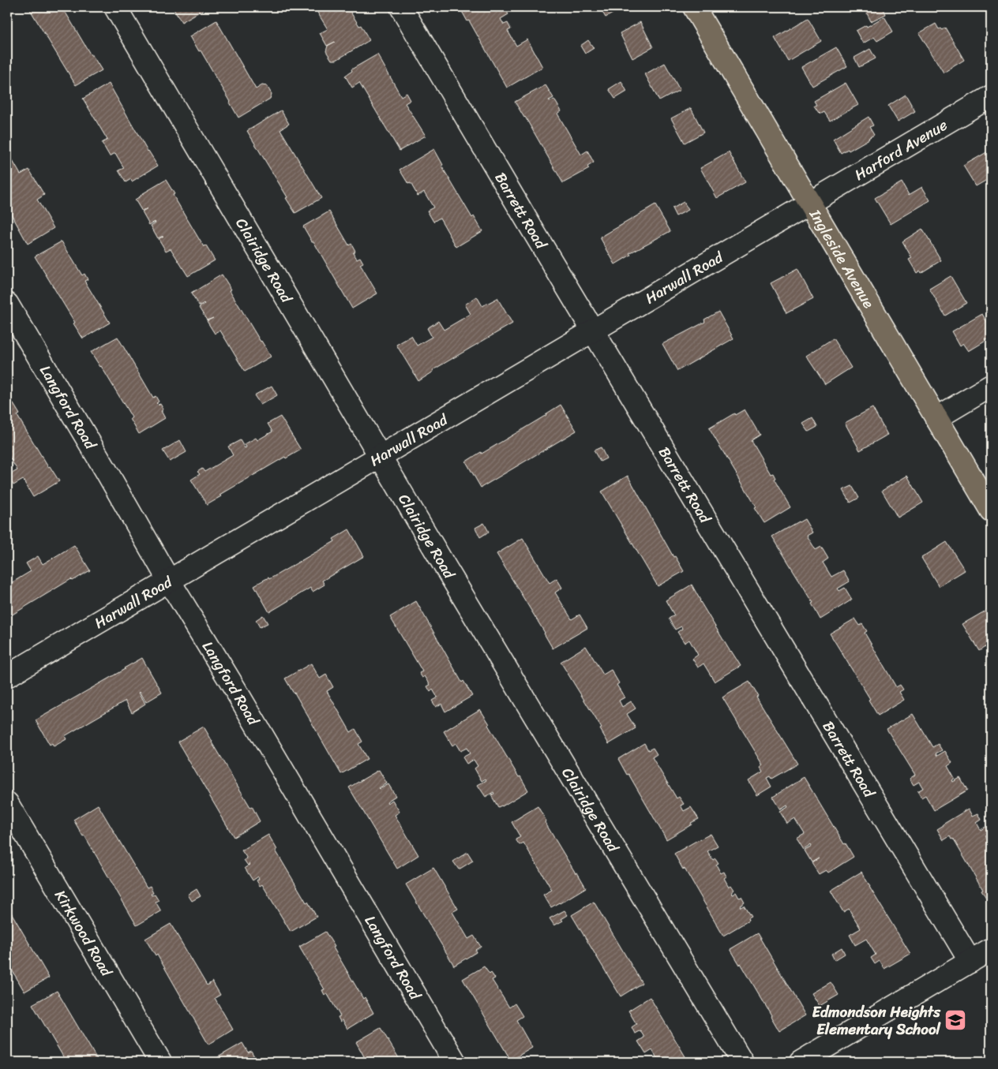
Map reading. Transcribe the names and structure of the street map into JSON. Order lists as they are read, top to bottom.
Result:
{
  "streets": {
    "main road": ["Ingleside Avenue"],
    "street": [
      "Harford Avenue",
      "Barrett Road",
      "Clairidge Road",
      "Harwall Road",
      "Langford Road",
      "Kirkwood Road"
    ]
  },
  "crossings": [
    ["Harford Avenue", "Ingleside Avenue"],
    ["Harford Avenue", "Harwall Road"],
    ["Barrett Road", "Harwall Road"],
    ["Ingleside Avenue", "Harwall Road"],
    ["Clairidge Road", "Harwall Road"],
    ["Harwall Road", "Langford Road"]
  ],
  "places": {
    "school or university": ["Edmondson Heights Elementary School"]
  }
}
